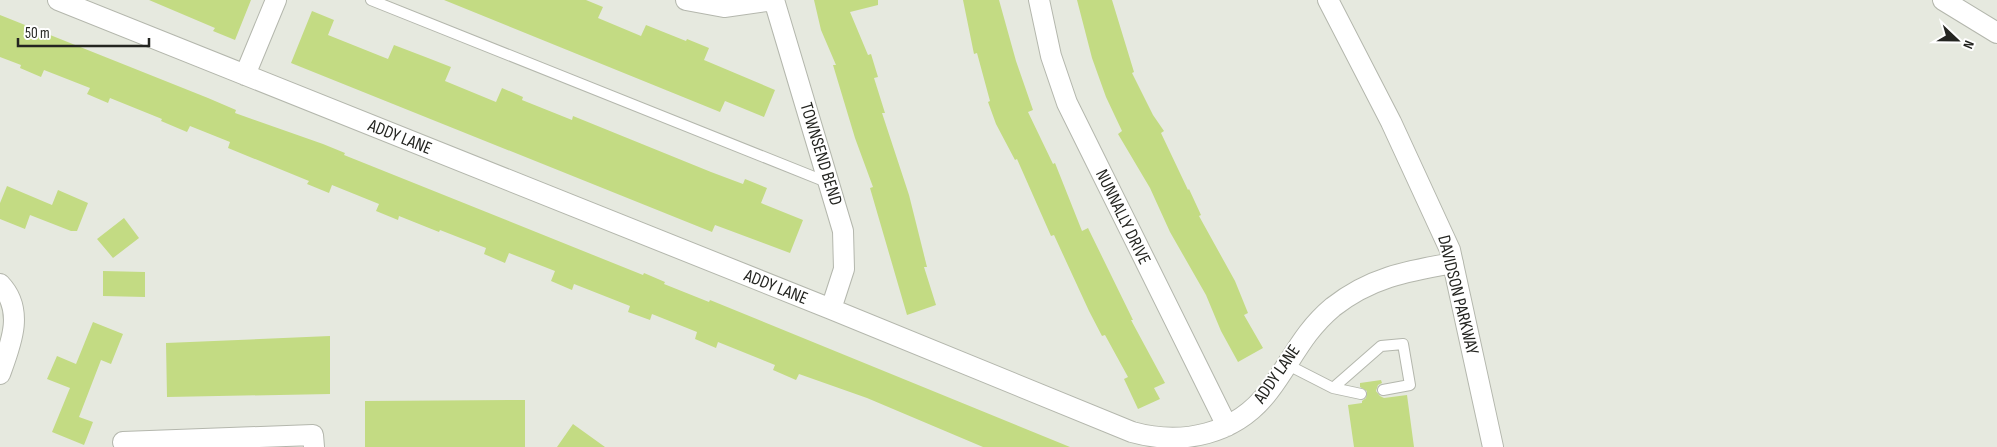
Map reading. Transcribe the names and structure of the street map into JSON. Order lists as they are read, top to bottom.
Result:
{
  "streets": {
    "street": [
      "ADDY LANE",
      "TOWNSEND BEND",
      "NUNNALLY DRIVE",
      "DAVIDSON PARKWAY"
    ]
  },
  "crossings": [
    ["ADDY LANE", "TOWNSEND BEND"],
    ["ADDY LANE", "NUNNALLY DRIVE"],
    ["ADDY LANE", "DAVIDSON PARKWAY"]
  ],
  "scale_bar": "50 m",
  "north": "right"
}
